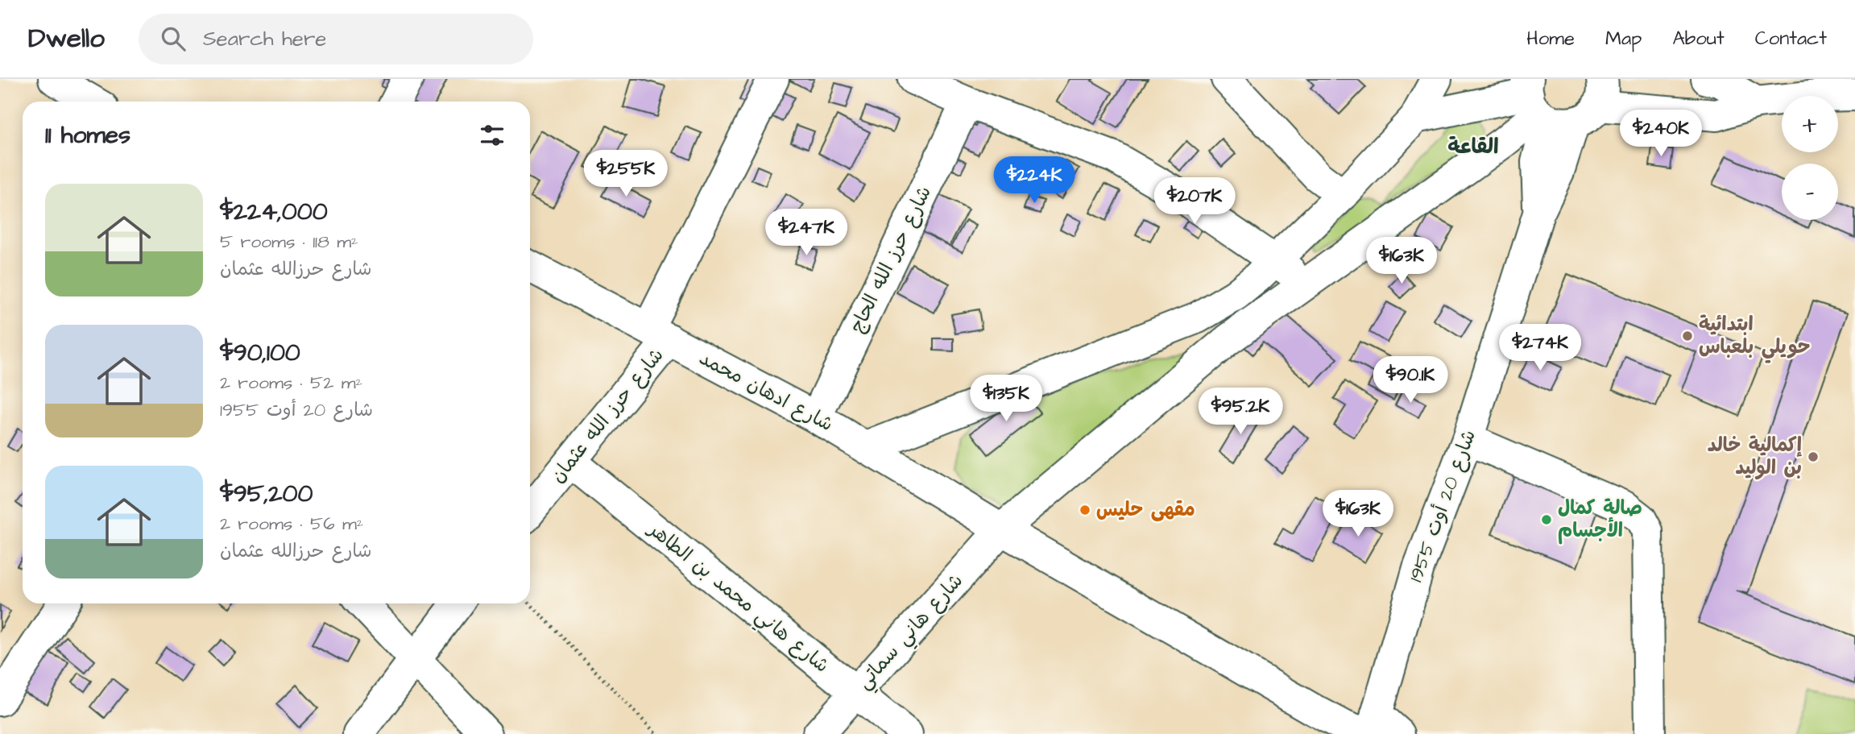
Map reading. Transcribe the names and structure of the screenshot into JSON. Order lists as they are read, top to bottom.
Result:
{
  "streets": {
    "street": [
      "شارع حرز الله الحاج",
      "شارع ادهان محمد",
      "شارع حرز الله عثمان",
      "شارع 20 أوت 1955",
      "شارع هاني محمد بن الطاهر",
      "شارع هاني سماتي"
    ]
  },
  "crossings": [
    ["شارع حرز الله الحاج", "شارع ادهان محمد"],
    ["شارع ادهان محمد", "شارع حرز الله عثمان"],
    ["شارع ادهان محمد", "شارع 20 أوت 1955"],
    ["شارع ادهان محمد", "شارع هاني سماتي"],
    ["شارع حرز الله عثمان", "شارع هاني محمد بن الطاهر"],
    ["شارع 20 أوت 1955", "شارع هاني سماتي"],
    ["شارع هاني محمد بن الطاهر", "شارع هاني سماتي"]
  ],
  "districts": ["القاعة"],
  "places": [
    "ابتدائية حويلي بلعباس",
    "إكمالية خالد بن الوليد",
    "مقهى حليس",
    "صالة كمال الأجسام"
  ],
  "page": {
    "header": "Dwello",
    "search": "Search here",
    "nav": [
      "Home",
      "Map",
      "About",
      "Contact"
    ],
    "map_buttons": ["+", "−"],
    "heading": "11 homes",
    "price": [
      "$240K",
      "$255K",
      "$224K",
      "$207K",
      "$247K",
      "$163K",
      "$274K",
      "$90.1K",
      "$135K",
      "$95.2K",
      "$163K"
    ],
    "list": [
      {
        "name": "$224,000",
        "note": "5 rooms · 118 m² · شارع حرزالله عثمان"
      },
      {
        "name": "$90,100",
        "note": "2 rooms · 52 m² · شارع 20 أوت 1955"
      },
      {
        "name": "$95,200",
        "note": "2 rooms · 56 m² · شارع حرزالله عثمان"
      }
    ]
  }
}
